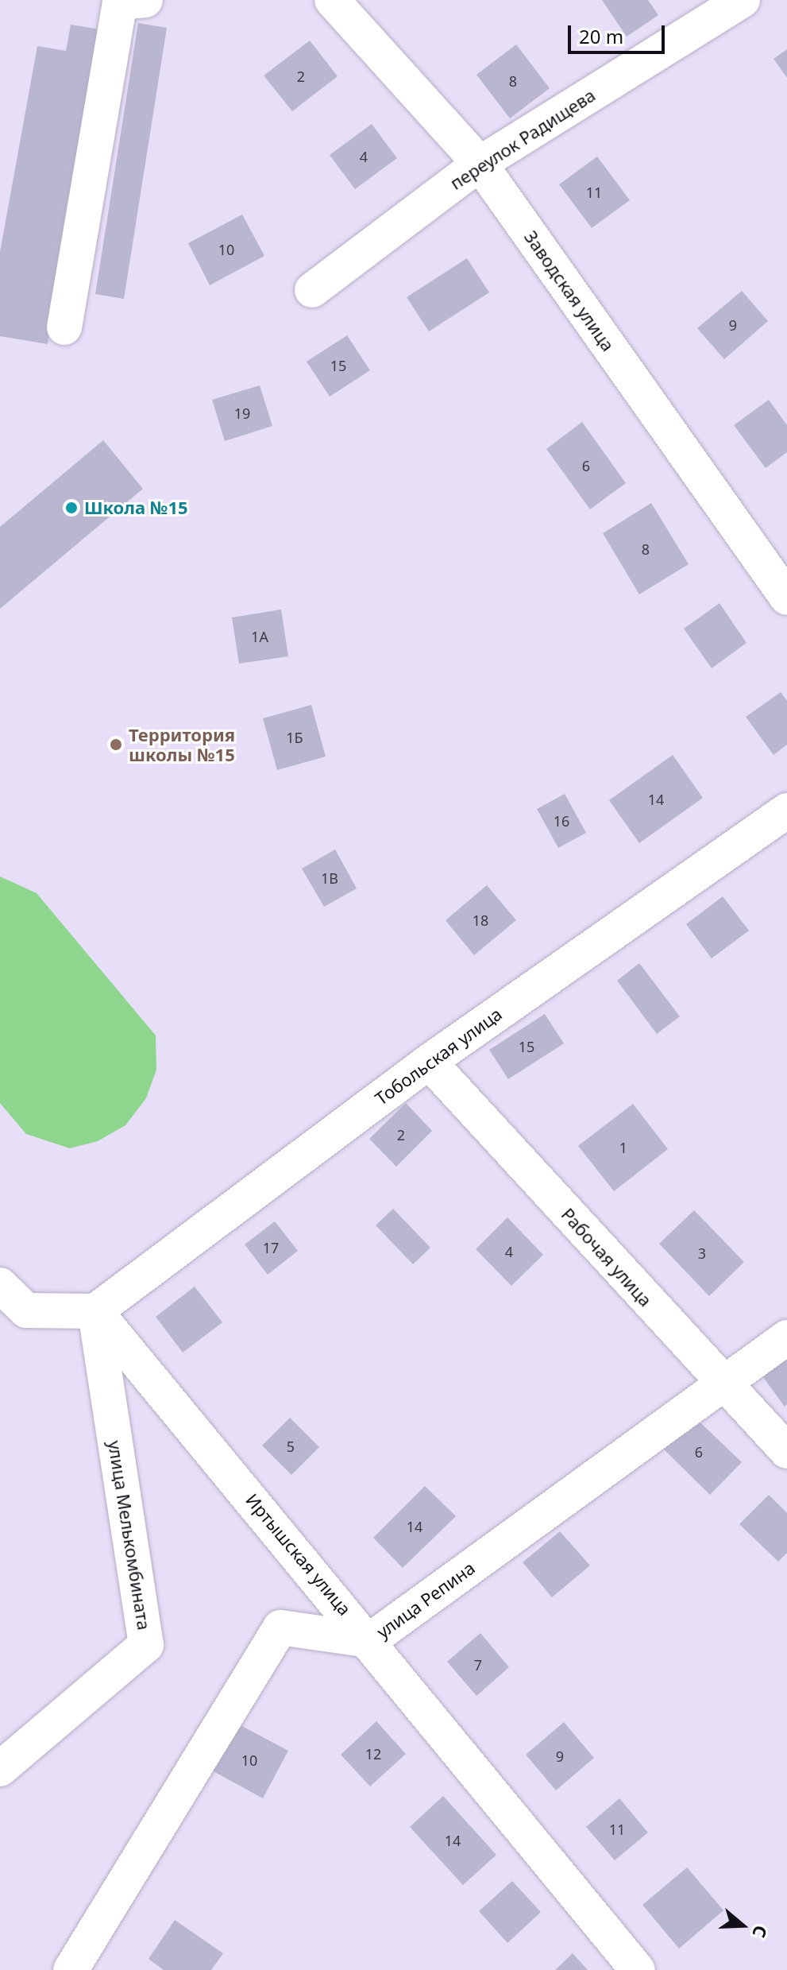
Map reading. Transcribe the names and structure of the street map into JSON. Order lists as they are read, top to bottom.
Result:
{
  "streets": {
    "street": [
      "переулок Радищева",
      "Заводская улица",
      "Тобольская улица",
      "Рабочая улица",
      "улица Мелькомбината",
      "Иртышская улица",
      "улица Репина"
    ]
  },
  "crossings": [
    ["переулок Радищева", "Заводская улица"],
    ["Тобольская улица", "Рабочая улица"],
    ["Тобольская улица", "улица Мелькомбината"],
    ["Тобольская улица", "Иртышская улица"],
    ["Рабочая улица", "улица Репина"],
    ["улица Мелькомбината", "Иртышская улица"],
    ["Иртышская улица", "улица Репина"]
  ],
  "places": ["Школа №15", "Территория школы №15"],
  "house_numbers": [
    "2",
    "8",
    "4",
    "11",
    "10",
    "9",
    "15",
    "19",
    "6",
    "8",
    "1А",
    "1Б",
    "14",
    "16",
    "1В",
    "18",
    "15",
    "2",
    "1",
    "17",
    "4",
    "3",
    "5",
    "6",
    "14",
    "7",
    "12",
    "9",
    "10",
    "11",
    "14"
  ],
  "scale_bar": "20 m",
  "north": "right"
}
